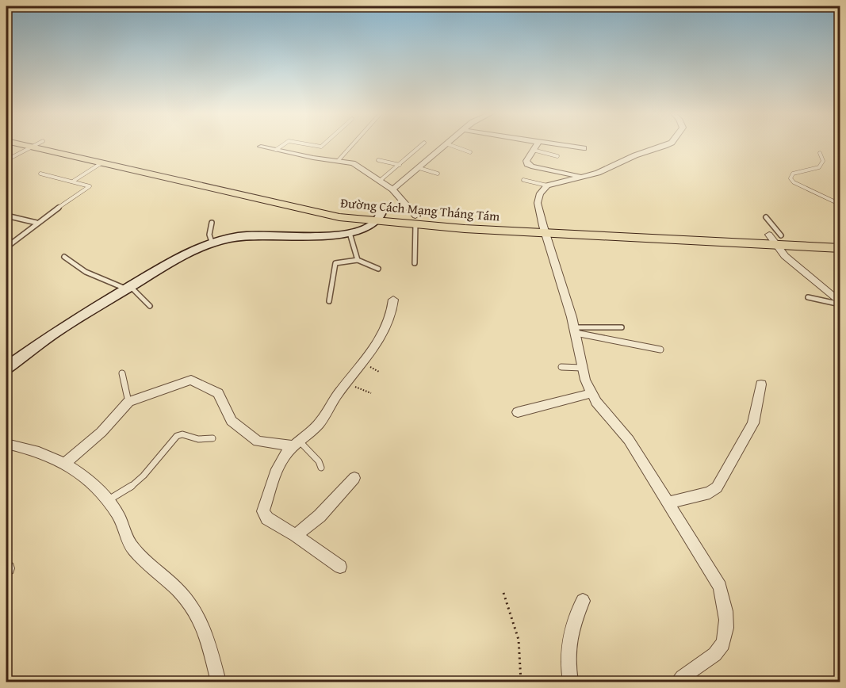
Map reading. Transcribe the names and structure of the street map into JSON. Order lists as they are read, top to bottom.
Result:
{
  "streets": {
    "main road": ["Đường Cách Mạng Tháng Tám"]
  }
}
